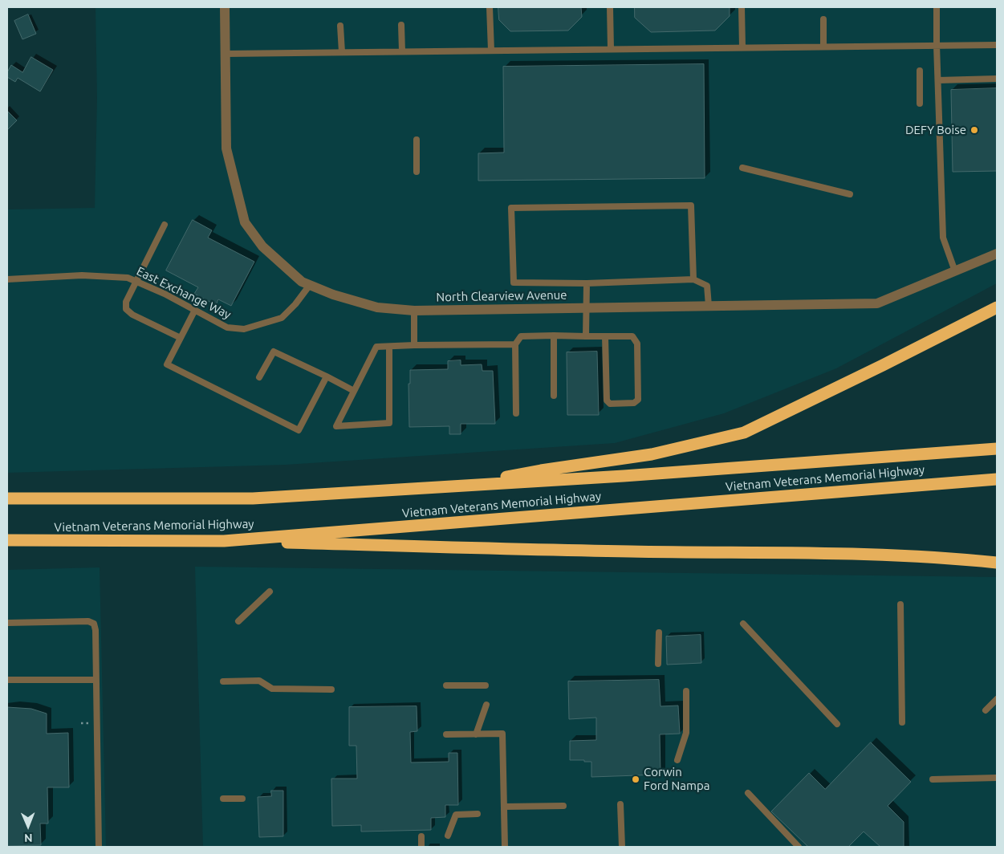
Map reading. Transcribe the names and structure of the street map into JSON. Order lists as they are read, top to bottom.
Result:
{
  "streets": {
    "highway": ["Vietnam Veterans Memorial Highway"],
    "street": ["North Clearview Avenue"],
    "lane": ["East Exchange Way"]
  },
  "crossings": [
    ["East Exchange Way", "North Clearview Avenue"]
  ],
  "places": ["DEFY Boise", "Corwin Ford Nampa"],
  "north": "bottom"
}
